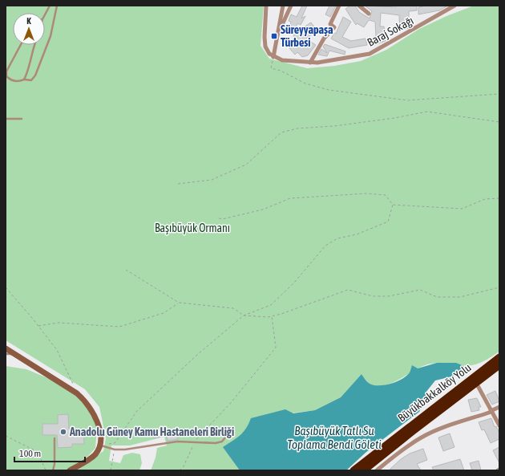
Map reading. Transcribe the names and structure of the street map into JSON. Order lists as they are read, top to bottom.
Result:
{
  "streets": {
    "highway": ["Büyükbakkalköy Yolu"],
    "street": ["Baraj Sokağı"]
  },
  "water": ["Başıbüyük Tatlı Su Toplama Bendi Göleti"],
  "parks": ["Başıbüyük Ormanı"],
  "places": {
    "transit": ["Süreyyapaşa Türbesi"],
    "other": ["Anadolu Güney Kamu Hastaneleri Birliği"]
  },
  "scale_bar": "100 m",
  "north": "top"
}
